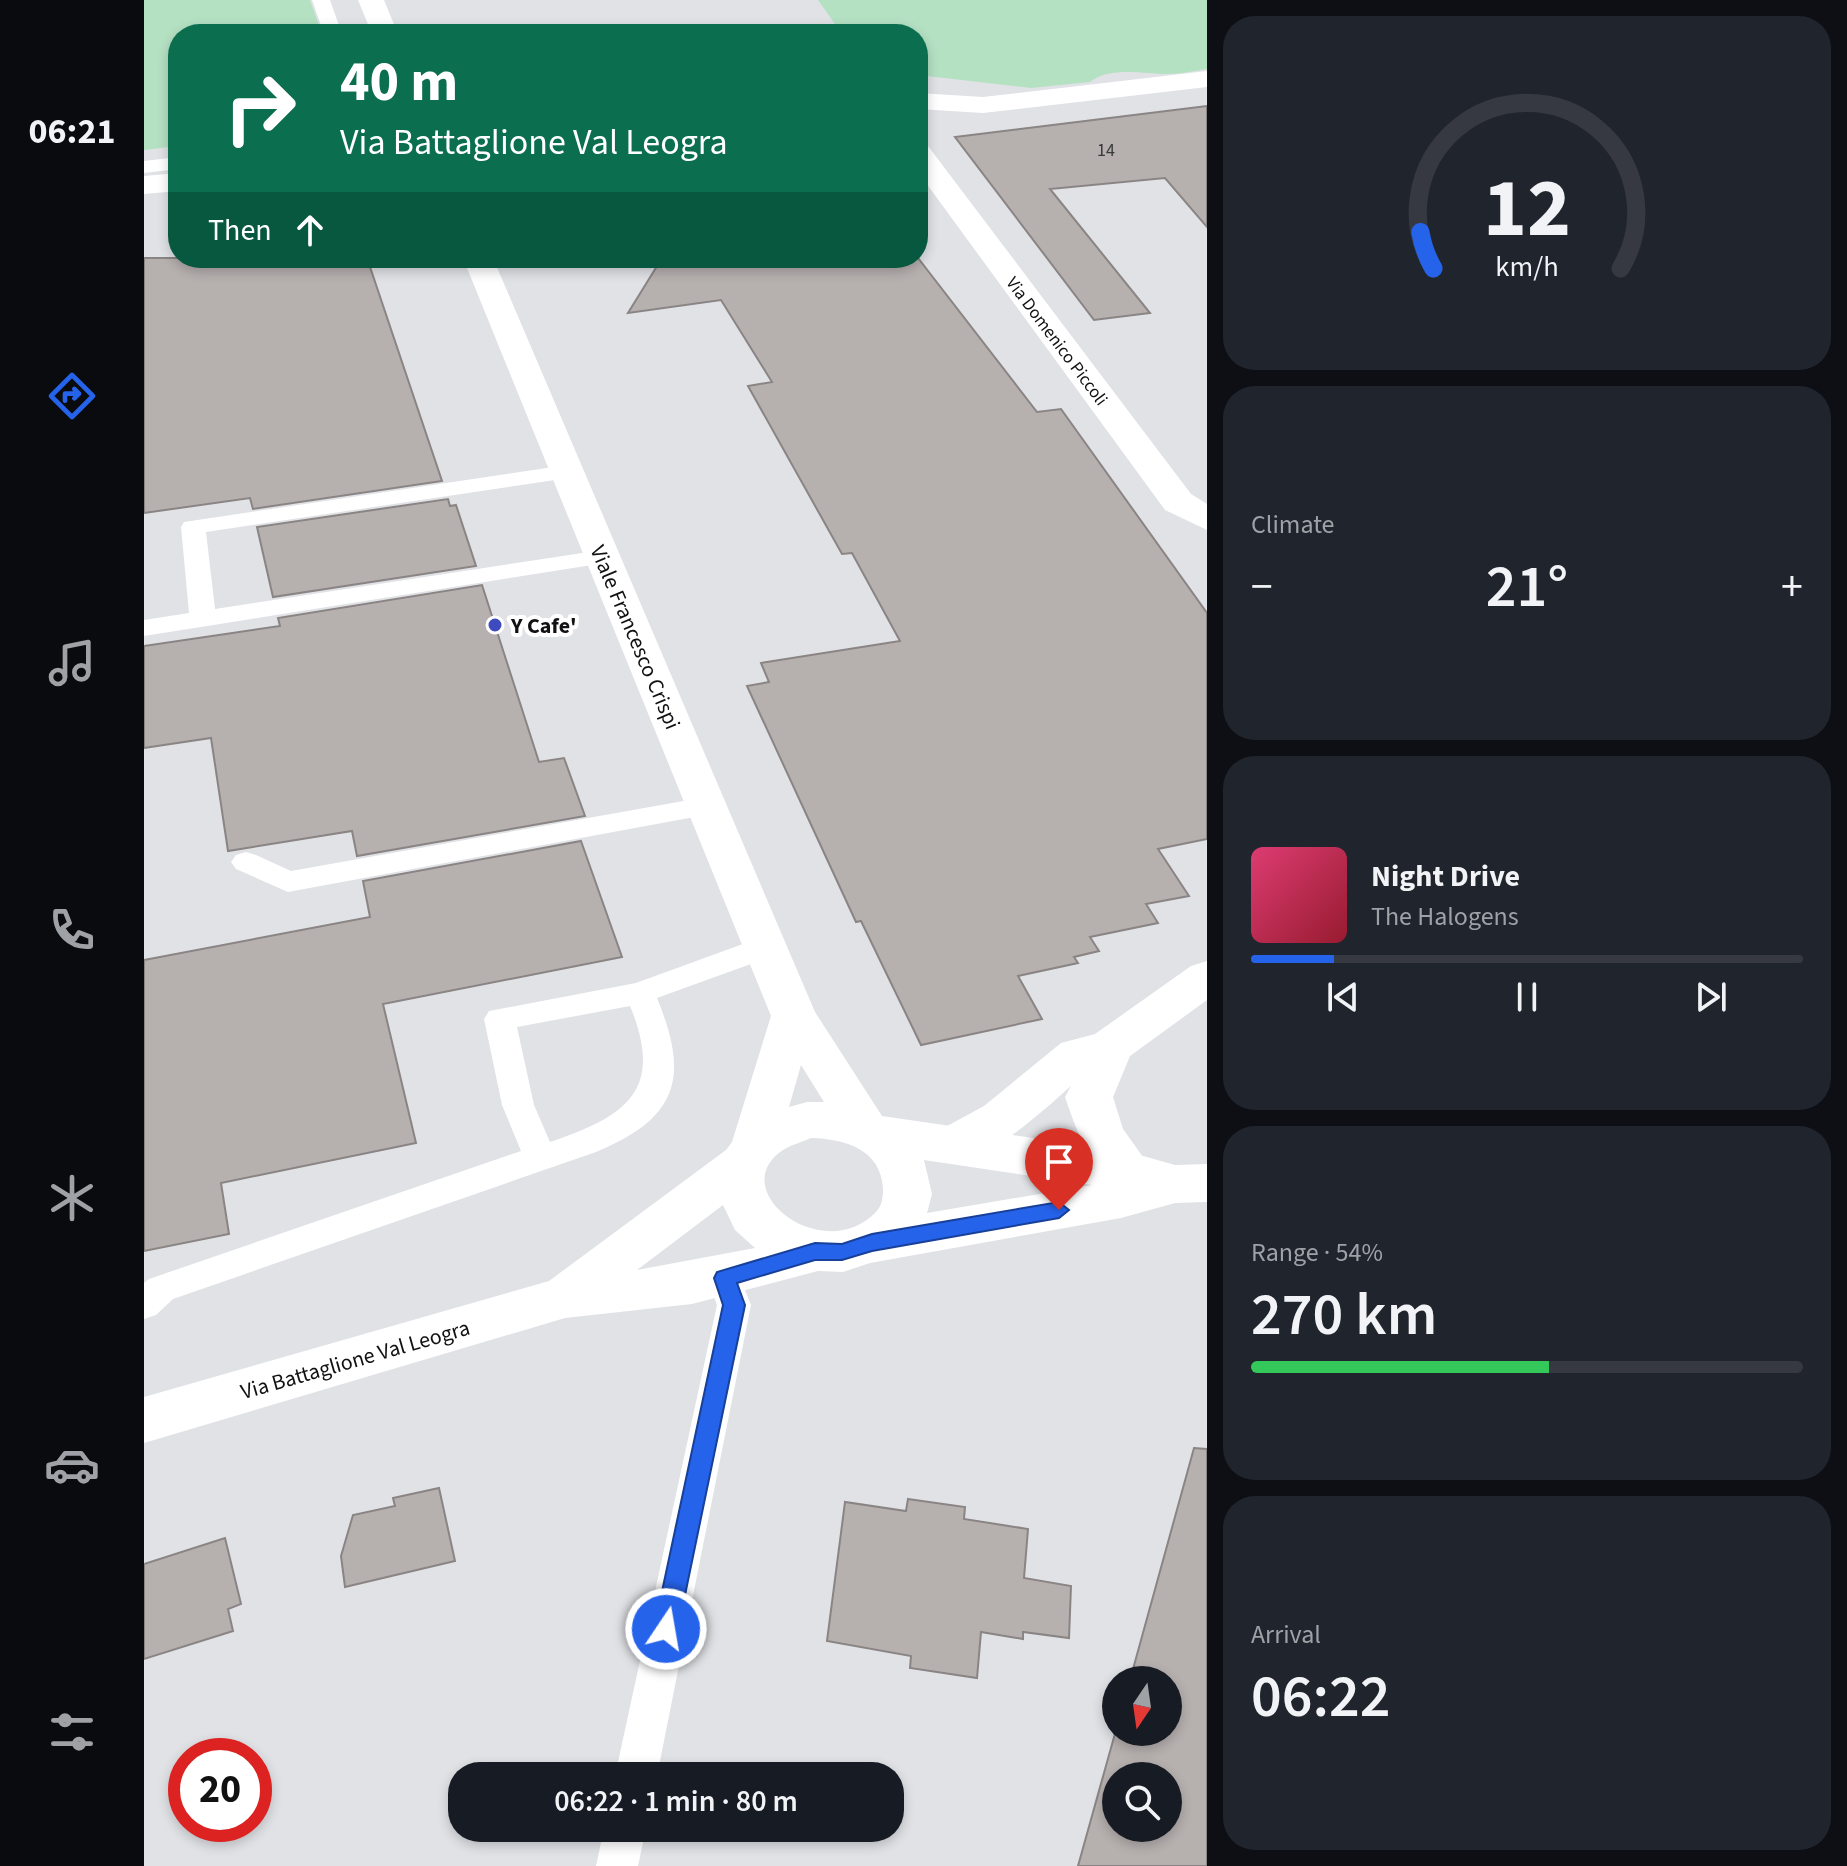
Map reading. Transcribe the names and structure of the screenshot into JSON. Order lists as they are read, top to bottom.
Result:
{
  "streets": {
    "street": ["Via Domenico Piccoli", "Viale Francesco Crispi", "Via Battaglione Val Leogra"]
  },
  "crossings": [
    ["Viale Francesco Crispi", "Via Battaglione Val Leogra"]
  ],
  "places": ["Y Cafe'"],
  "house_numbers": ["14"],
  "north": "bottom",
  "page": {
    "tabs": "06:21",
    "turn": ["40 m", "Via Battaglione Val Leogra"],
    "then": "Then",
    "tile": [
      "Climate",
      ["Range · 54%", "270 km"],
      ["Arrival", "06:22"]
    ],
    "heat": ["−", "21°", "+"],
    "song": ["Night Drive", "The Halogens"],
    "limit": "20",
    "trip": "06:22 · 1 min · 80 m",
    "gauge": ["12", "km/h"]
  }
}
